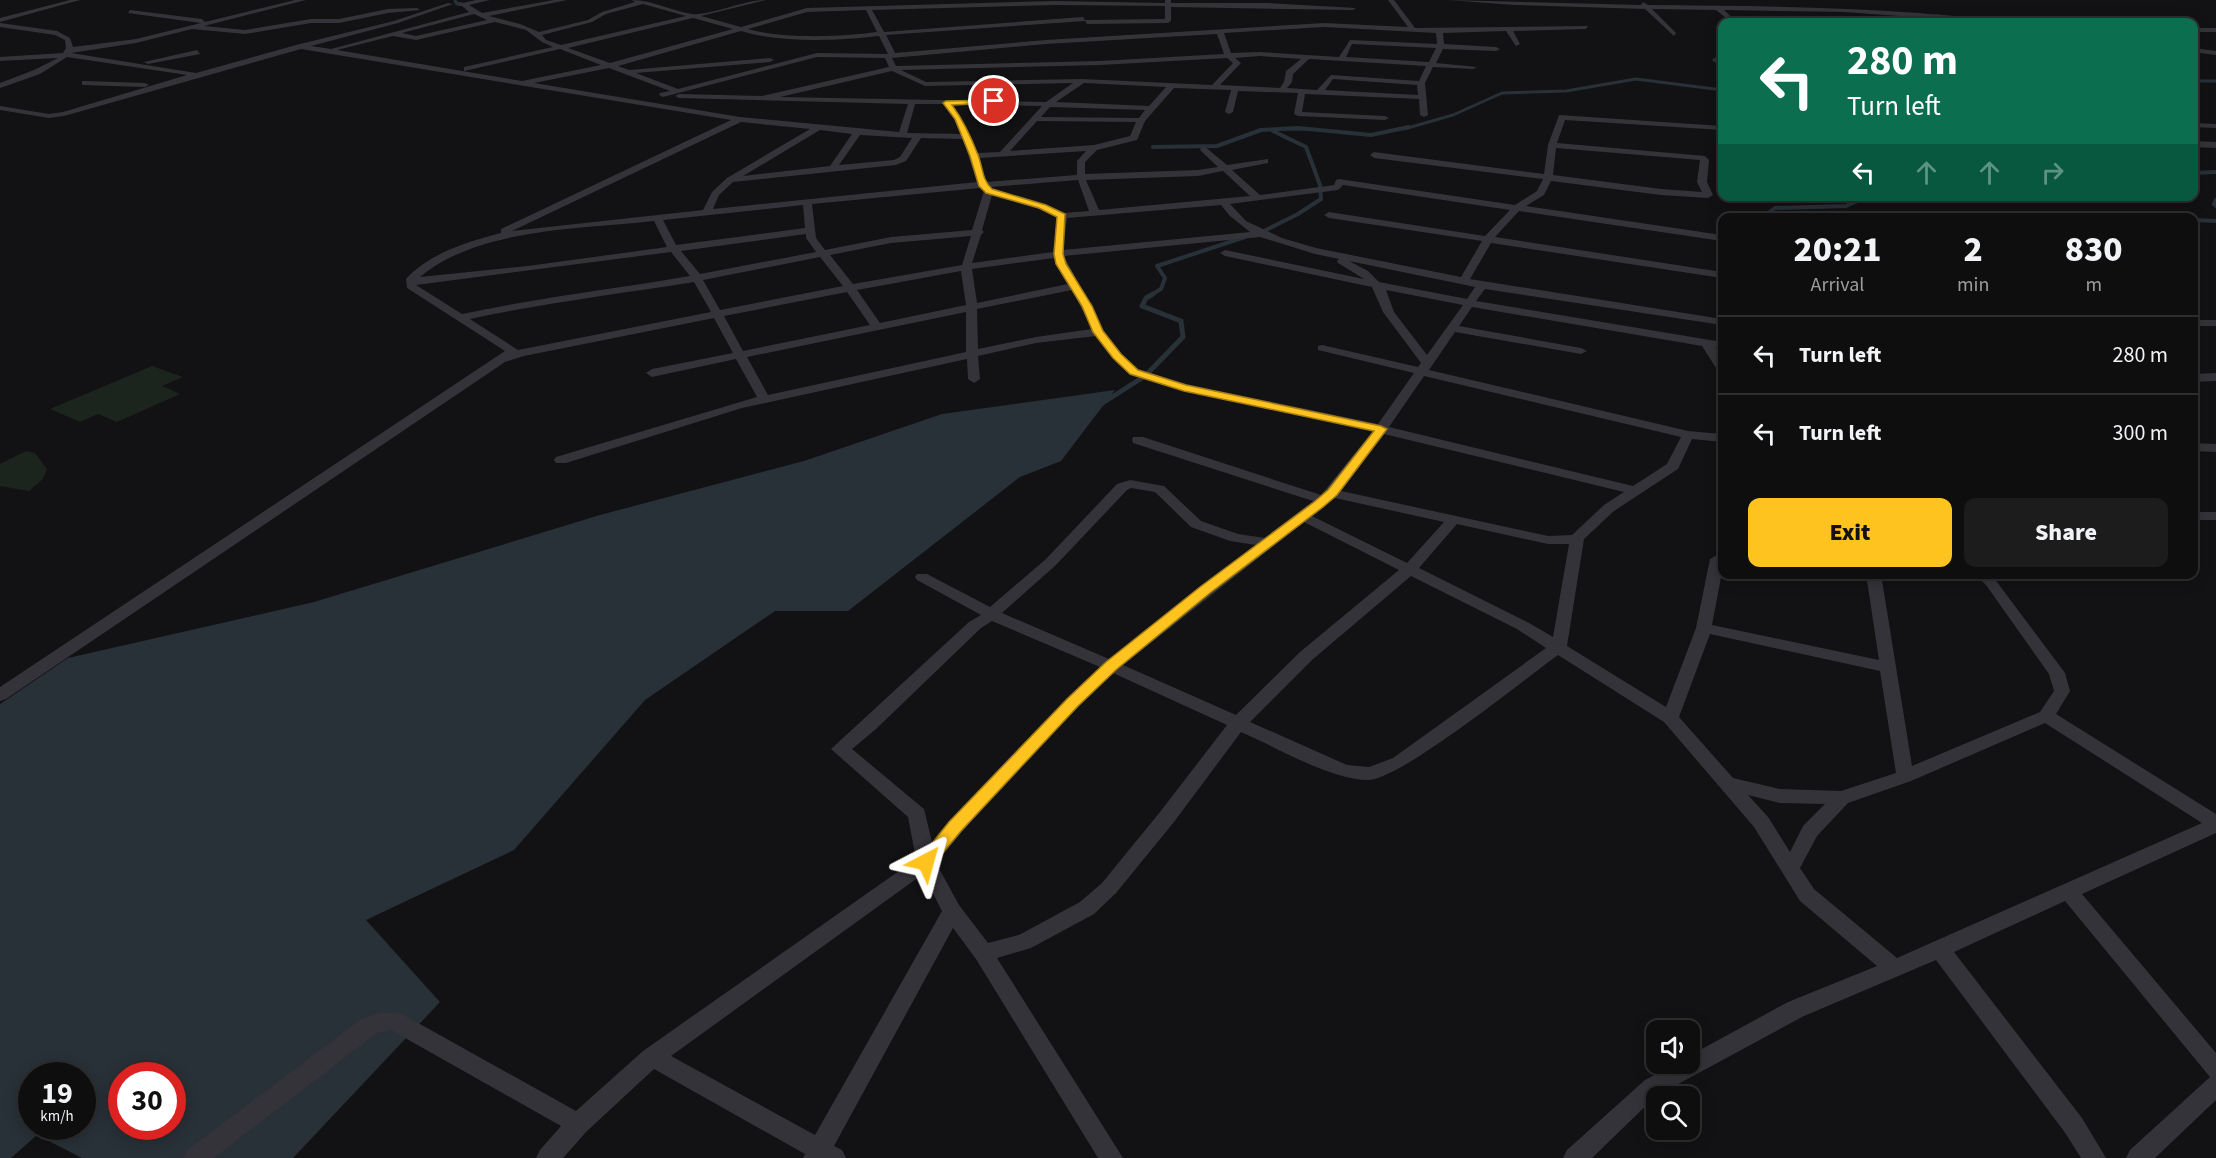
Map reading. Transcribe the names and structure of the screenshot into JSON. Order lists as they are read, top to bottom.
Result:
{
  "page": {
    "turn": ["280 m", "Turn left"],
    "eta": [
      "20:21",
      "Arrival",
      "2",
      "min",
      "830",
      "m"
    ],
    "list": [
      {
        "name": "Turn left",
        "value": "280 m"
      },
      {
        "name": "Turn left",
        "value": "300 m"
      }
    ],
    "buttons": ["Exit", "Share"],
    "speed": "19 km/h",
    "limit": "30"
  }
}
